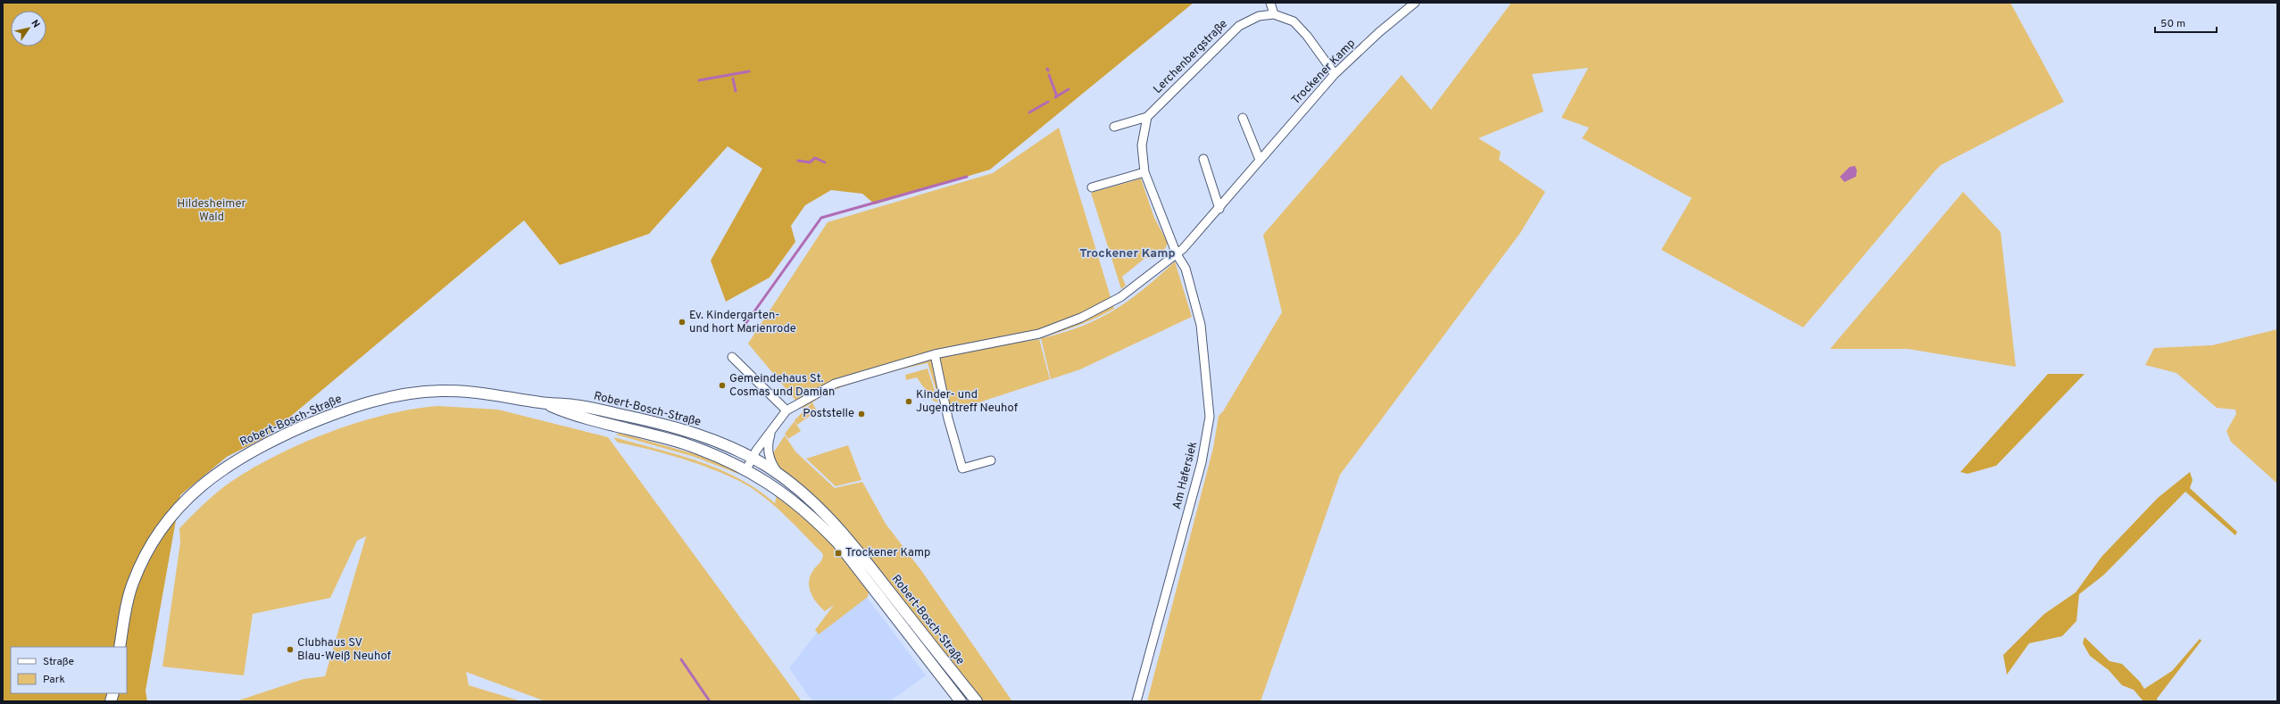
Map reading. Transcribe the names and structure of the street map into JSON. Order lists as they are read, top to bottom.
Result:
{
  "streets": {
    "main road": ["Robert-Bosch-Straße"],
    "street": ["Lerchenbergstraße", "Trockener Kamp", "Am Hafersiek"]
  },
  "crossings": [
    ["Lerchenbergstraße", "Trockener Kamp"],
    ["Trockener Kamp", "Robert-Bosch-Straße"],
    ["Trockener Kamp", "Am Hafersiek"]
  ],
  "districts": ["Trockener Kamp"],
  "parks": ["Hildesheimer Wald"],
  "places": {
    "other": [
      "Ev. Kindergarten- und hort Marienrode",
      "Gemeindehaus St. Cosmas und Damian",
      "Kinder- und Jugendtreff Neuhof",
      "Poststelle",
      "Clubhaus SV Blau-Weiß Neuhof"
    ],
    "transit": ["Trockener Kamp"]
  },
  "legend": ["Straße", "Park"],
  "scale_bar": "50 m",
  "north": "top right"
}
